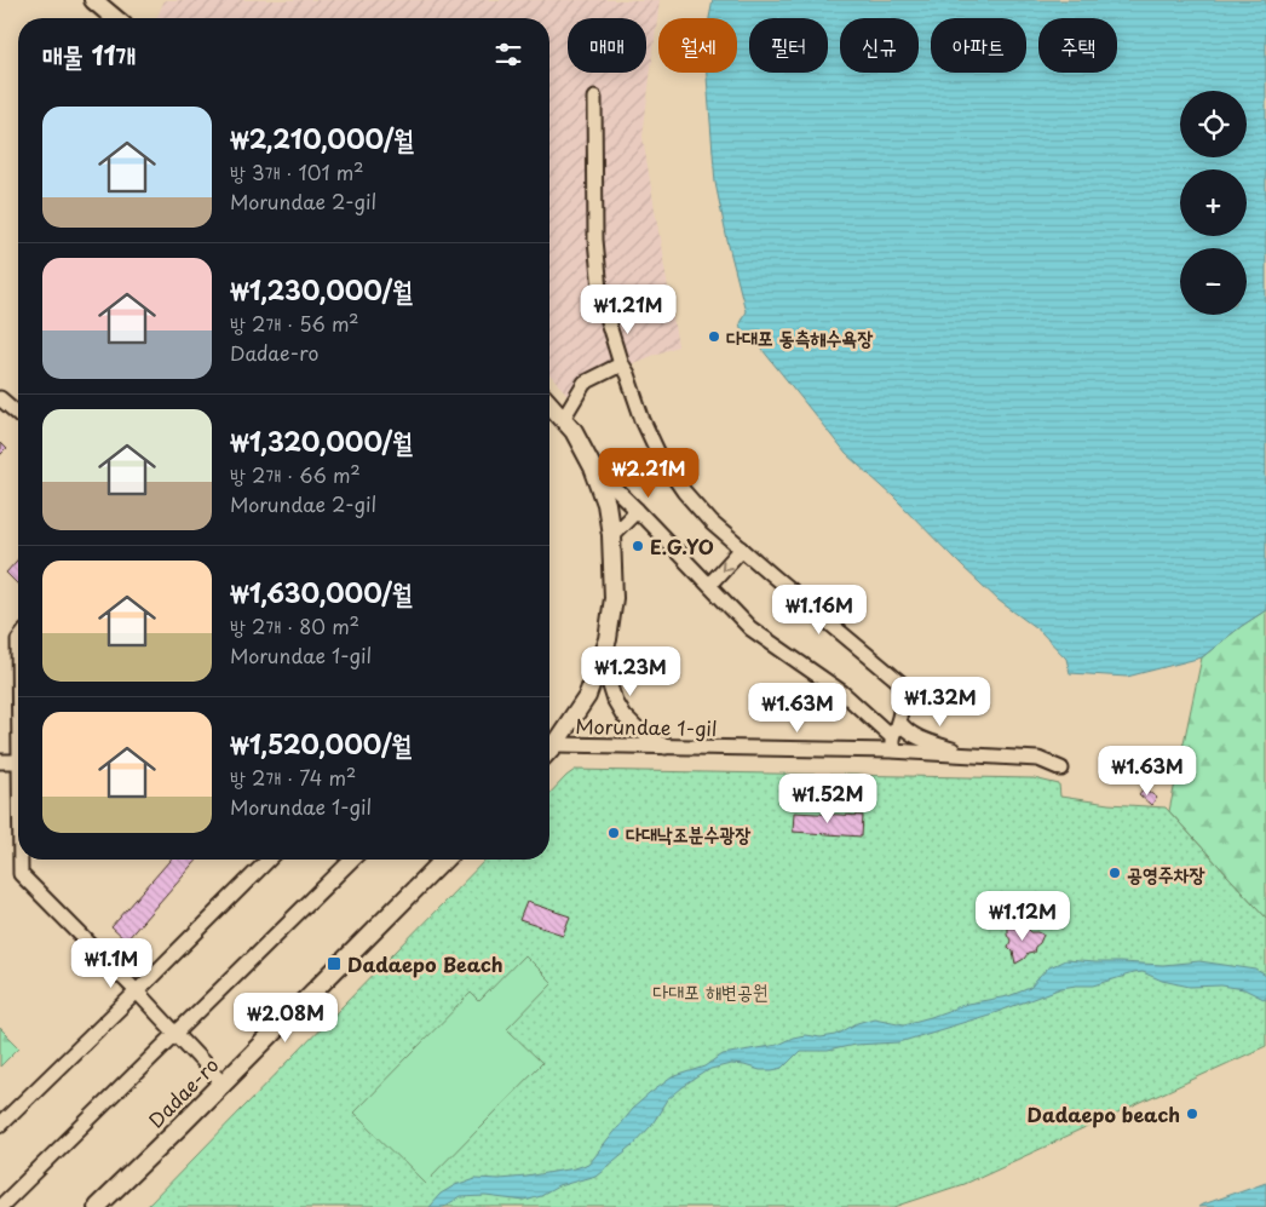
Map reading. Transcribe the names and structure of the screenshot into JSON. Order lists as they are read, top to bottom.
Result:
{
  "streets": {
    "main road": ["Dadae-ro"],
    "street": ["Morundae 1-gil"]
  },
  "parks": ["다대포 해변공원"],
  "places": {
    "other": [
      "다대포 동측해수욕장",
      "E.G.YO",
      "다대낙조분수광장",
      "공영주차장",
      "Dadaepo beach"
    ],
    "transit": ["Dadaepo Beach"]
  },
  "page": {
    "chip": [
      "매매",
      "월세",
      "필터",
      "신규",
      "아파트",
      "주택"
    ],
    "heading": "매물 11개",
    "map_buttons": ["+", "−"],
    "list": [
      {
        "name": "₩2,210,000/월",
        "note": "방 3개 · 101 m² · Morundae 2-gil"
      },
      {
        "name": "₩1,230,000/월",
        "note": "방 2개 · 56 m² · Dadae-ro"
      },
      {
        "name": "₩1,320,000/월",
        "note": "방 2개 · 66 m² · Morundae 2-gil"
      },
      {
        "name": "₩1,630,000/월",
        "note": "방 2개 · 80 m² · Morundae 1-gil"
      },
      {
        "name": "₩1,520,000/월",
        "note": "방 2개 · 74 m² · Morundae 1-gil"
      }
    ],
    "price": [
      "₩1.21M",
      "₩2.21M",
      "₩1.16M",
      "₩1.23M",
      "₩1.32M",
      "₩1.63M",
      "₩1.63M",
      "₩1.52M",
      "₩1.12M",
      "₩1.1M",
      "₩2.08M"
    ]
  }
}
